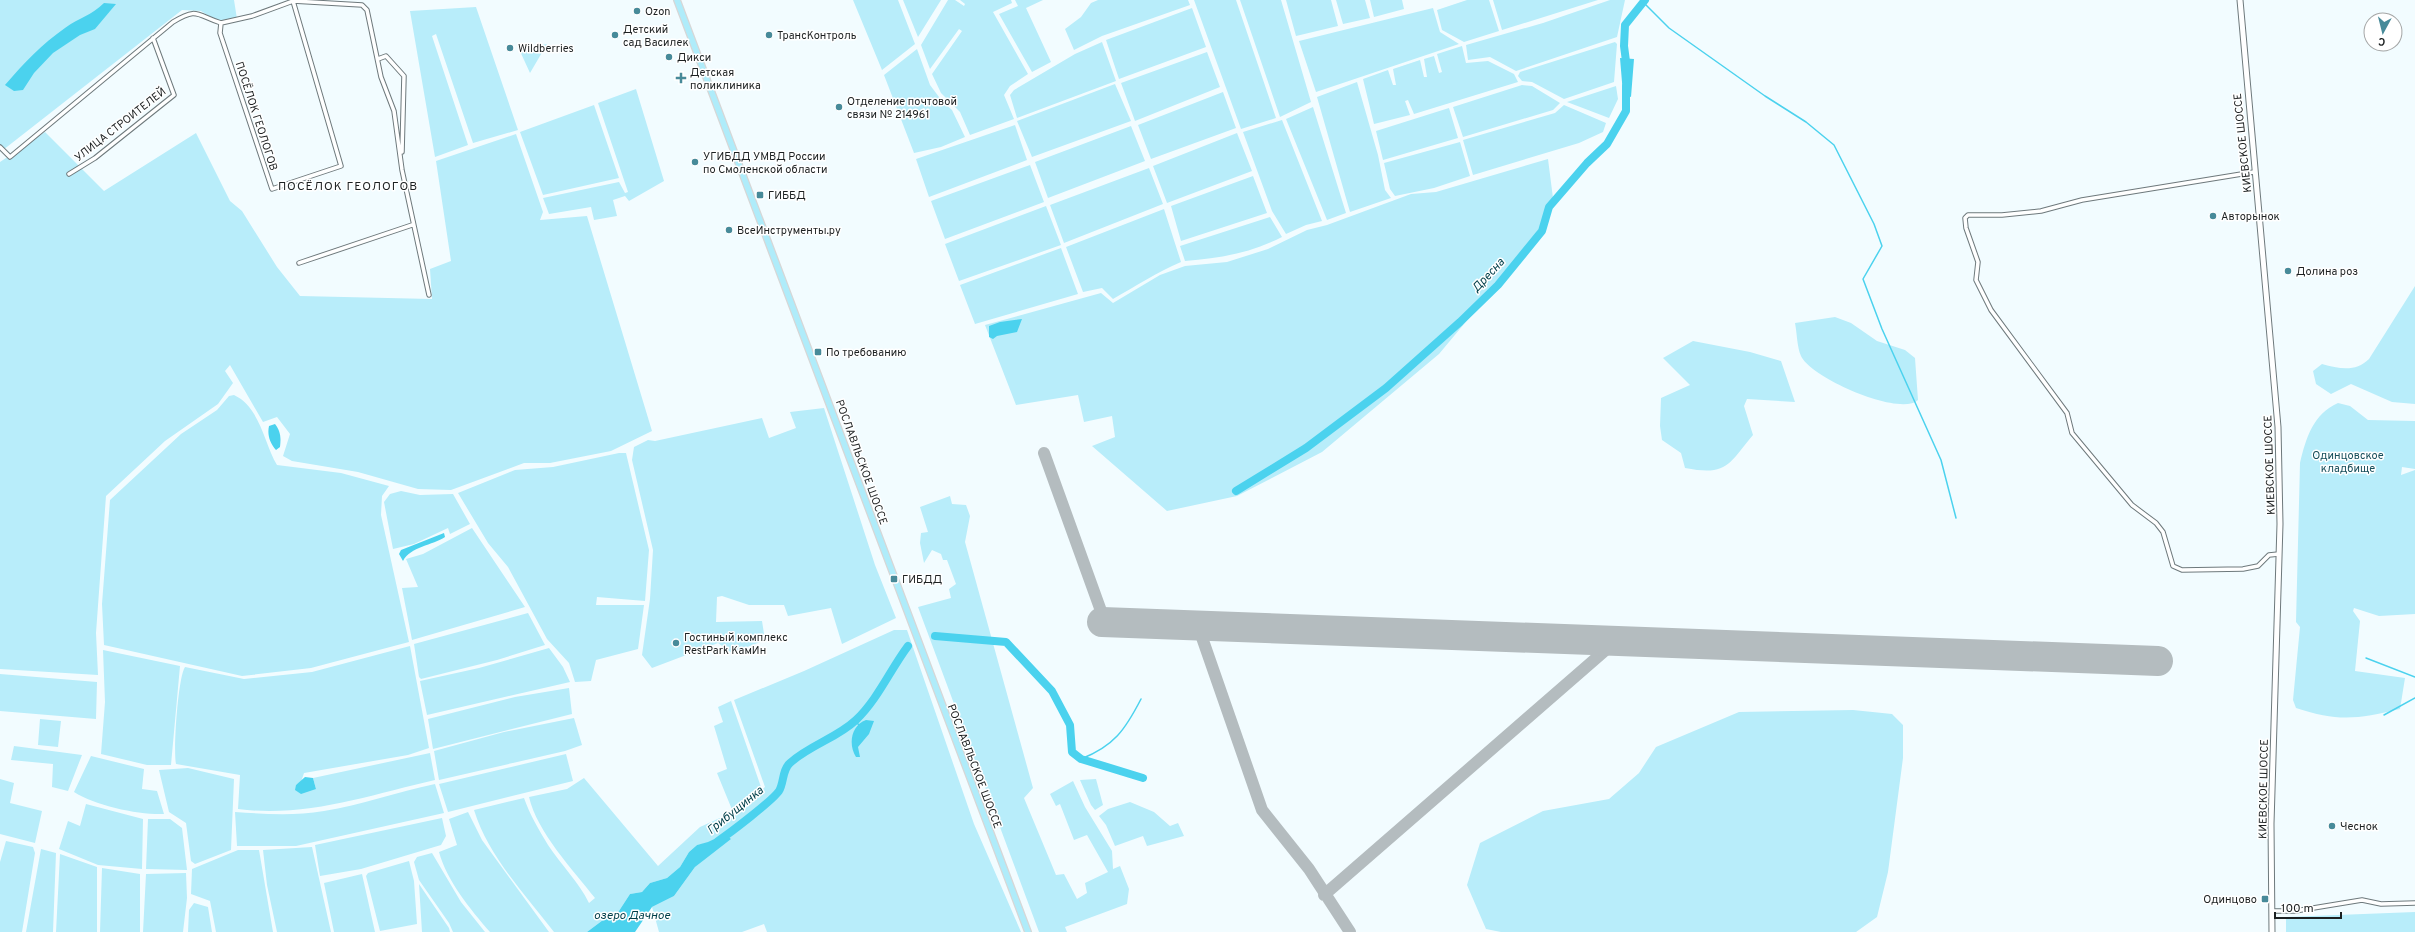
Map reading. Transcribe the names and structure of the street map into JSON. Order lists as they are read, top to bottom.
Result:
{
  "streets": {
    "main road": ["КИЕВСКОЕ ШОССЕ", "РОСЛАВЛЬСКОЕ ШОССЕ"],
    "street": ["ПОСЁЛОК ГЕОЛОГОВ", "УЛИЦА СТРОИТЕЛЕЙ"]
  },
  "districts": ["ПОСЁЛОК ГЕОЛОГОВ"],
  "water": ["Дресна", "Грибущинка", "озеро Дачное"],
  "parks": ["Одинцовское кладбище"],
  "places": {
    "other": [
      "Ozon",
      "Детский сад Василек",
      "ТрансКонтроль",
      "Wildberries",
      "Дикси",
      "Отделение почтовой связи № 214961",
      "УГИБДД УМВД России по Смоленской области",
      "Авторынок",
      "ВсеИнструменты.ру",
      "Долина роз",
      "Гостиный комплекс RestPark КамИн",
      "Чеснок"
    ],
    "health": ["Детская поликлиника"],
    "transit": [
      "ГИББД",
      "По требованию",
      "ГИБДД",
      "Одинцово"
    ]
  },
  "scale_bar": "100 m",
  "north": "bottom"
}
